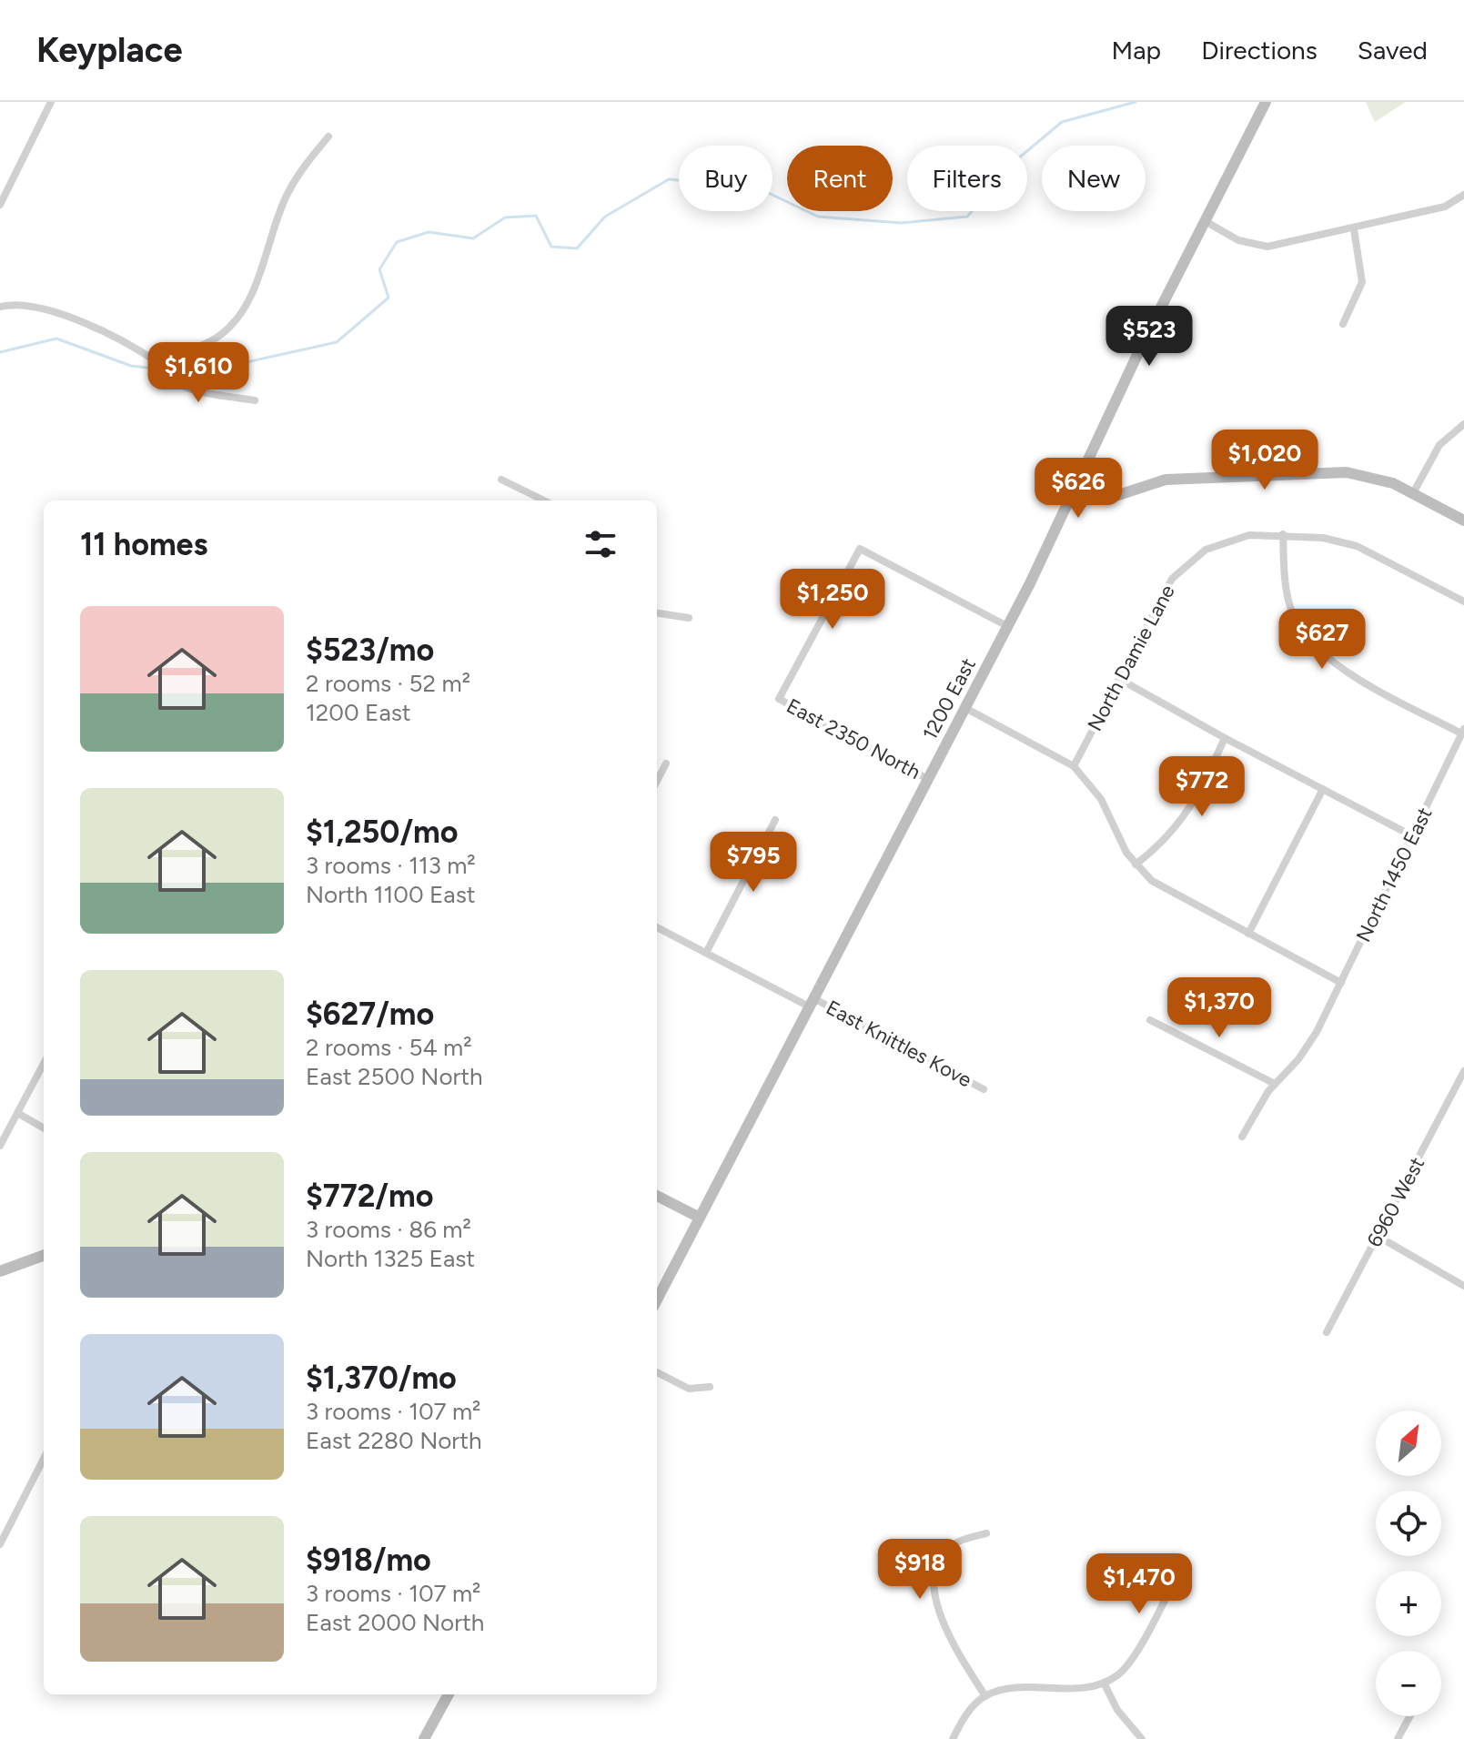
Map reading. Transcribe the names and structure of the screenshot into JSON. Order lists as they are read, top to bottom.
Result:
{
  "streets": {
    "main road": ["1200 East"],
    "street": [
      "North Damie Lane",
      "East 2350 North",
      "North 1450 East",
      "East Knittles Kove",
      "6960 West"
    ]
  },
  "crossings": [
    ["1200 East", "East 2350 North"],
    ["1200 East", "East Knittles Kove"]
  ],
  "north": "top right",
  "page": {
    "header": "Keyplace",
    "nav": ["Map", "Directions", "Saved"],
    "chip": [
      "Buy",
      "Rent",
      "Filters",
      "New"
    ],
    "price": [
      "$523",
      "$1,610",
      "$1,020",
      "$626",
      "$1,250",
      "$627",
      "$772",
      "$795",
      "$1,370",
      "$918",
      "$1,470"
    ],
    "heading": "11 homes",
    "list": [
      {
        "name": "$523/mo",
        "note": "2 rooms · 52 m² · 1200 East"
      },
      {
        "name": "$1,250/mo",
        "note": "3 rooms · 113 m² · North 1100 East"
      },
      {
        "name": "$627/mo",
        "note": "2 rooms · 54 m² · East 2500 North"
      },
      {
        "name": "$772/mo",
        "note": "3 rooms · 86 m² · North 1325 East"
      },
      {
        "name": "$1,370/mo",
        "note": "3 rooms · 107 m² · East 2280 North"
      },
      {
        "name": "$918/mo",
        "note": "3 rooms · 107 m² · East 2000 North"
      }
    ],
    "map_buttons": ["+", "−"]
  }
}
